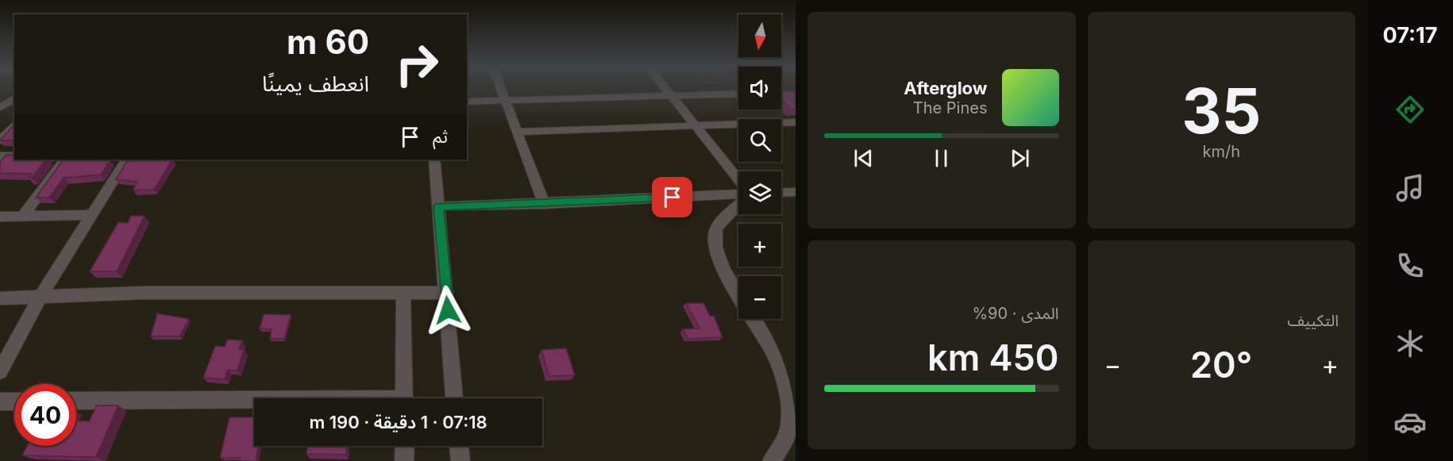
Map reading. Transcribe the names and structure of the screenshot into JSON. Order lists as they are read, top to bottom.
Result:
{
  "north": "bottom",
  "page": {
    "tabs": "07:17",
    "tile": [
      ["35", "km/h"],
      "التكييف",
      ["المدى · 90%", "450 km"]
    ],
    "map_buttons": ["+", "−"],
    "turn": ["60 m", "انعطف يمينًا"],
    "song": ["Afterglow", "The Pines"],
    "then": "ثم",
    "heat": ["−", "20°", "+"],
    "limit": "40",
    "trip": "07:18 · 1 دقيقة · 190 m"
  }
}
